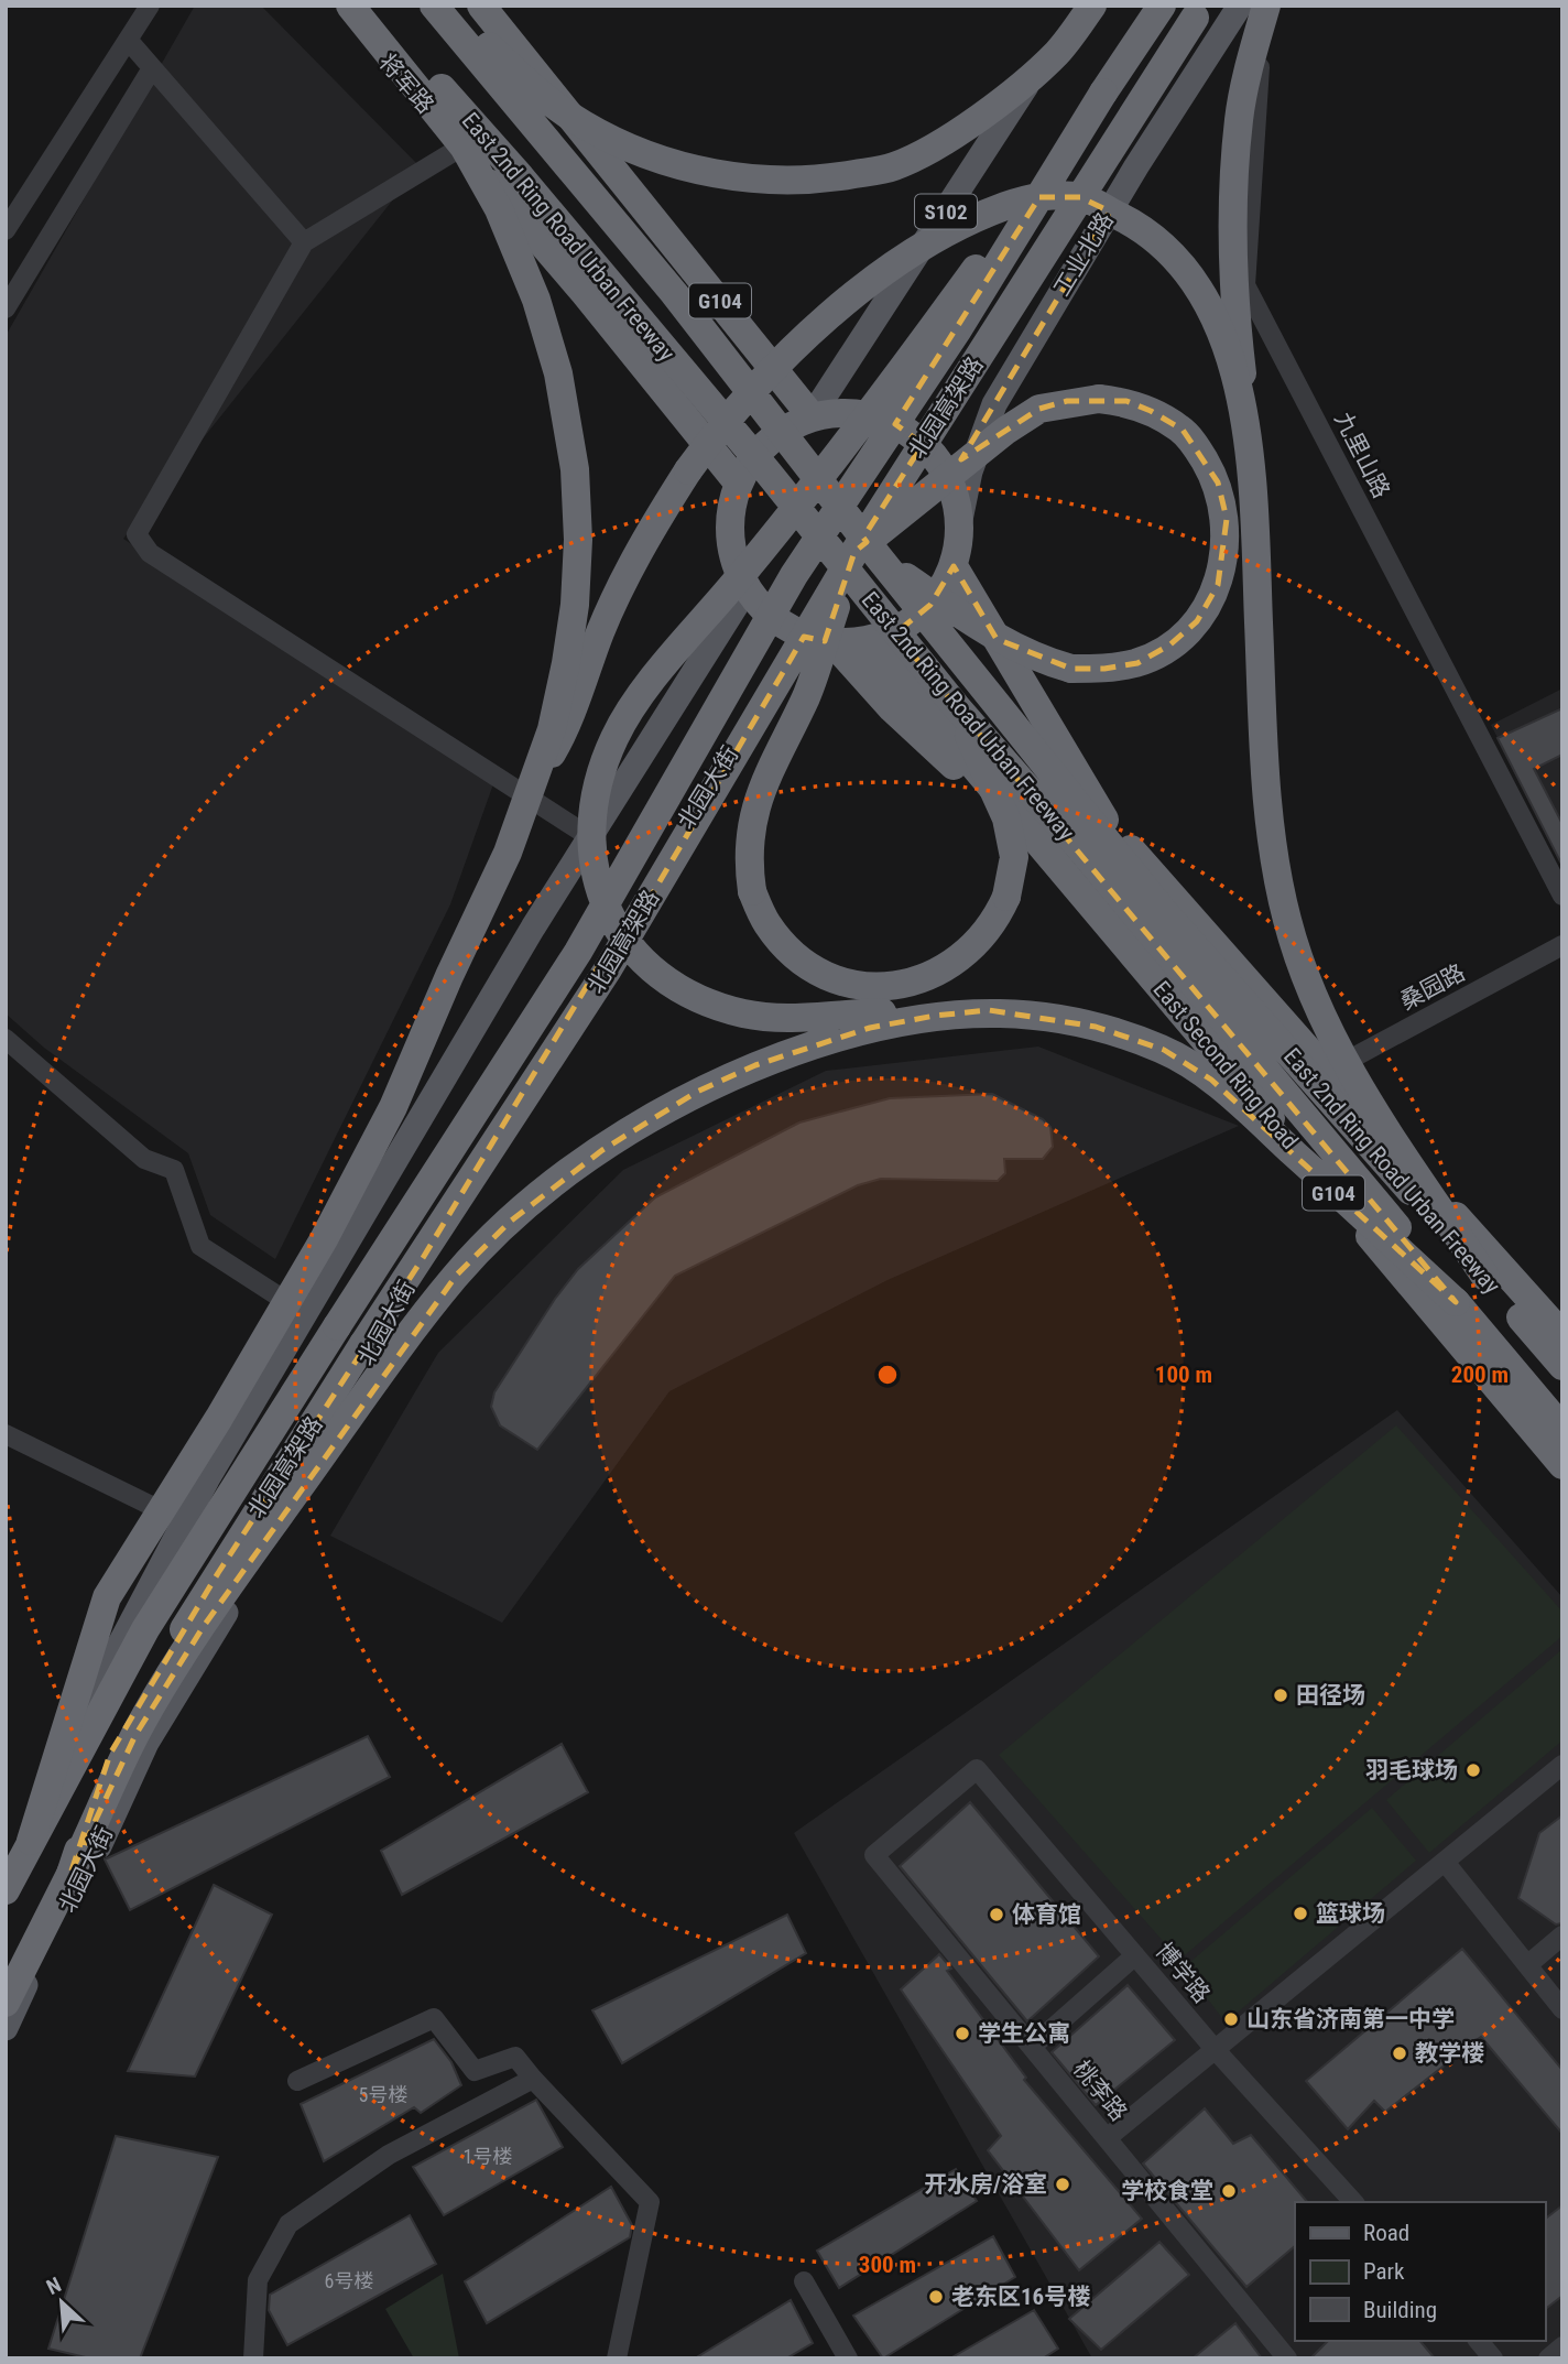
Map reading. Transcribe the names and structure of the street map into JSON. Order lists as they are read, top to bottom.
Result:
{
  "streets": {
    "highway": [
      "将军路",
      "East 2nd Ring Road Urban Freeway",
      "G104",
      "北园高架路",
      "East Second Ring Road"
    ],
    "main road": ["S102", "工业北路", "北园大街"],
    "street": [
      "九里山路",
      "桑园路",
      "博学路",
      "桃李路"
    ]
  },
  "crossings": [
    ["将军路", "S102"],
    ["将军路", "工业北路"],
    ["将军路", "G104"],
    ["将军路", "北园大街"],
    ["将军路", "East Second Ring Road"],
    ["S102", "工业北路"],
    ["S102", "G104"],
    ["S102", "北园大街"],
    ["S102", "East Second Ring Road"],
    ["East 2nd Ring Road Urban Freeway", "北园高架路"],
    ["工业北路", "G104"],
    ["工业北路", "北园大街"],
    ["工业北路", "East Second Ring Road"],
    ["G104", "北园大街"],
    ["G104", "East Second Ring Road"],
    ["北园大街", "East Second Ring Road"],
    ["博学路", "桃李路"]
  ],
  "places": [
    "田径场",
    "羽毛球场",
    "篮球场",
    "体育馆",
    "山东省济南第一中学",
    "学生公寓",
    "教学楼",
    "开水房/浴室",
    "学校食堂",
    "老东区16号楼"
  ],
  "house_numbers": ["5号楼", "1号楼", "6号楼"],
  "legend": ["Road", "Park", "Building"],
  "north": "top left",
  "rings": ["100 m", "200 m", "300 m"]
}
